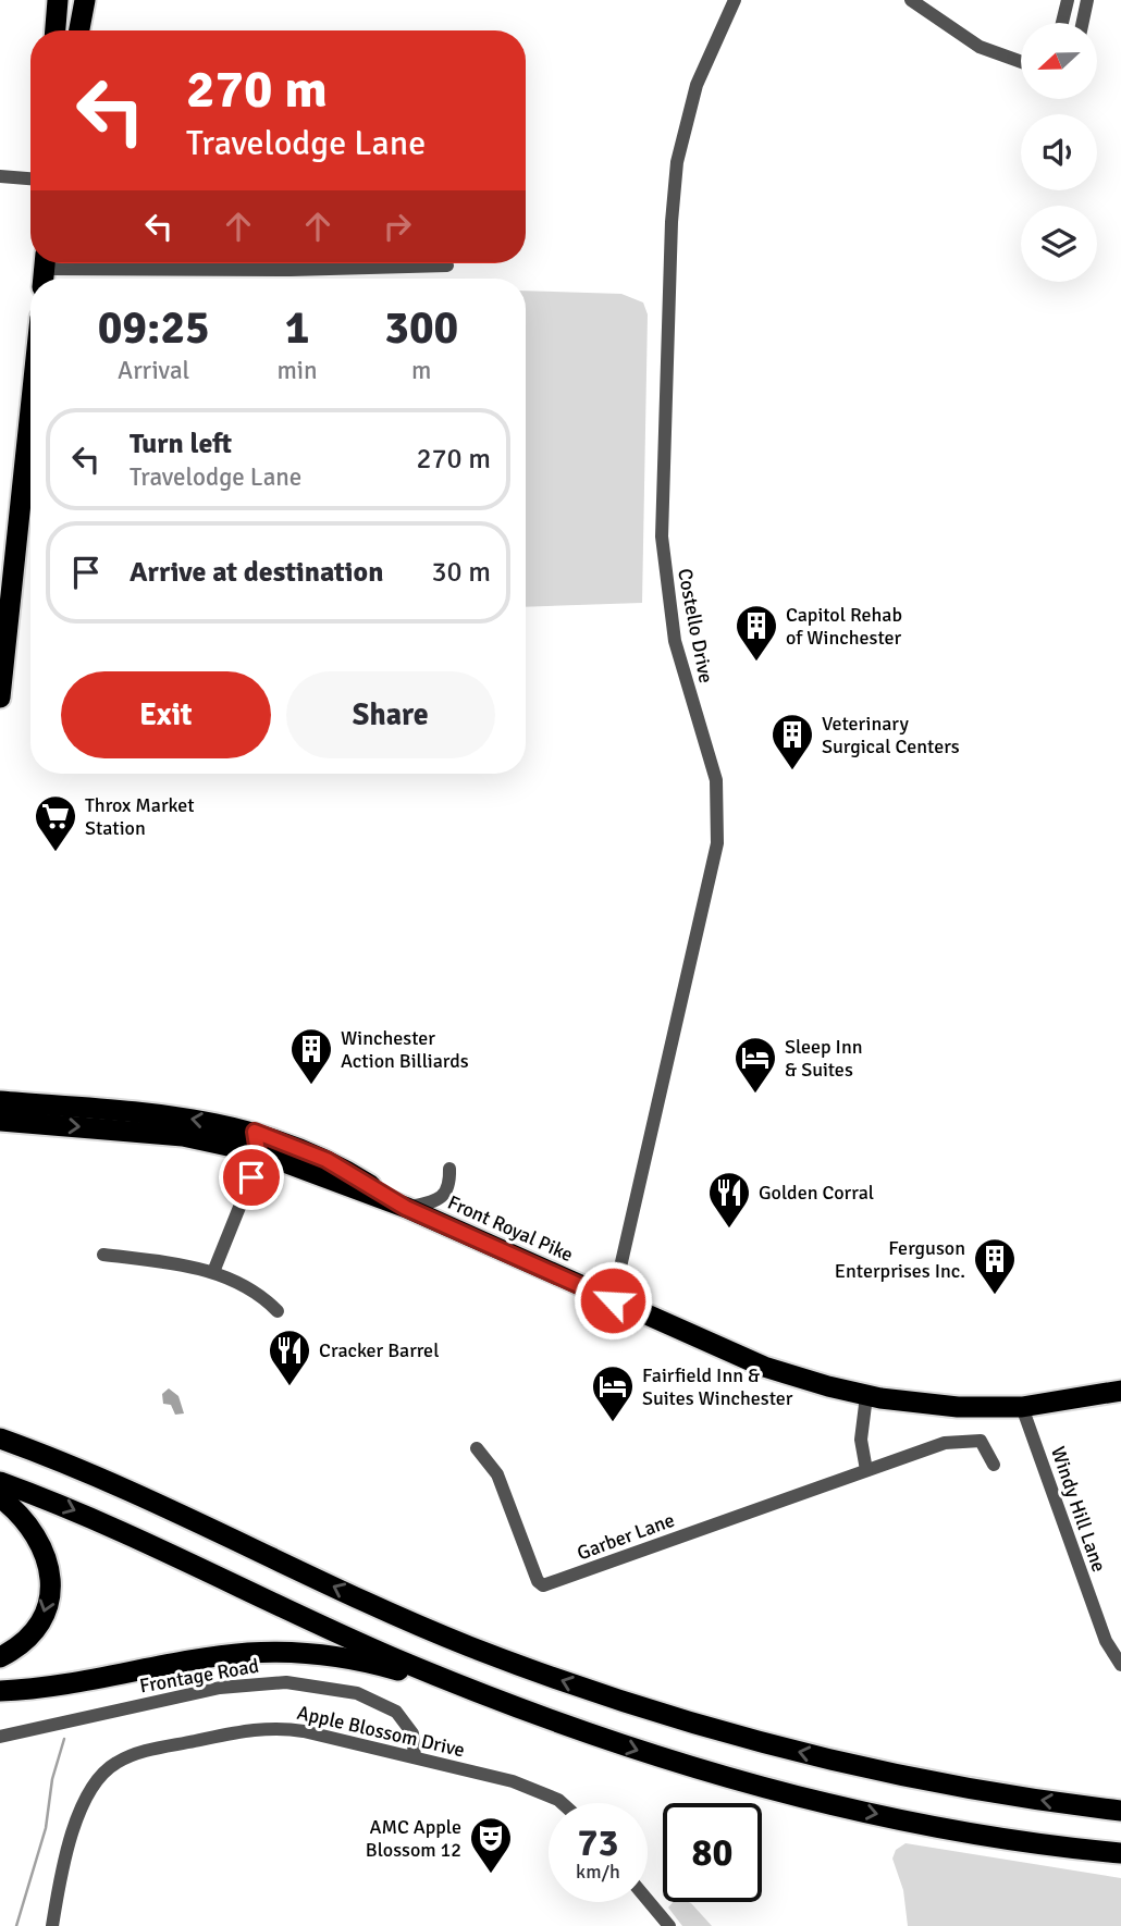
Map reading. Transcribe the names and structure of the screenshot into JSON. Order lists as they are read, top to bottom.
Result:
{
  "streets": {
    "highway": ["Front Royal Pike"],
    "street": [
      "Costello Drive",
      "Windy Hill Lane",
      "Garber Lane",
      "Frontage Road",
      "Apple Blossom Drive"
    ]
  },
  "crossings": [
    ["Costello Drive", "Front Royal Pike"],
    ["Front Royal Pike", "Windy Hill Lane"],
    ["Frontage Road", "Apple Blossom Drive"]
  ],
  "places": {
    "building": [
      "Capitol Rehab of Winchester",
      "Veterinary Surgical Centers",
      "Winchester Action Billiards",
      "Ferguson Enterprises Inc."
    ],
    "supermarket": ["Throx Market Station"],
    "hotel": ["Sleep Inn & Suites", "Fairfield Inn & Suites Winchester"],
    "restaurant": ["Golden Corral", "Cracker Barrel"],
    "theatre": ["AMC Apple Blossom 12"]
  },
  "north": "left",
  "page": {
    "turn": ["270 m", "Travelodge Lane"],
    "eta": [
      "09:25",
      "Arrival",
      "1",
      "min",
      "300",
      "m"
    ],
    "list": [
      {
        "name": "Turn left",
        "note": "Travelodge Lane",
        "value": "270 m"
      },
      {
        "name": "Arrive at destination",
        "value": "30 m"
      }
    ],
    "buttons": ["Exit", "Share"],
    "speed": "73 km/h",
    "limit": "80"
  }
}
